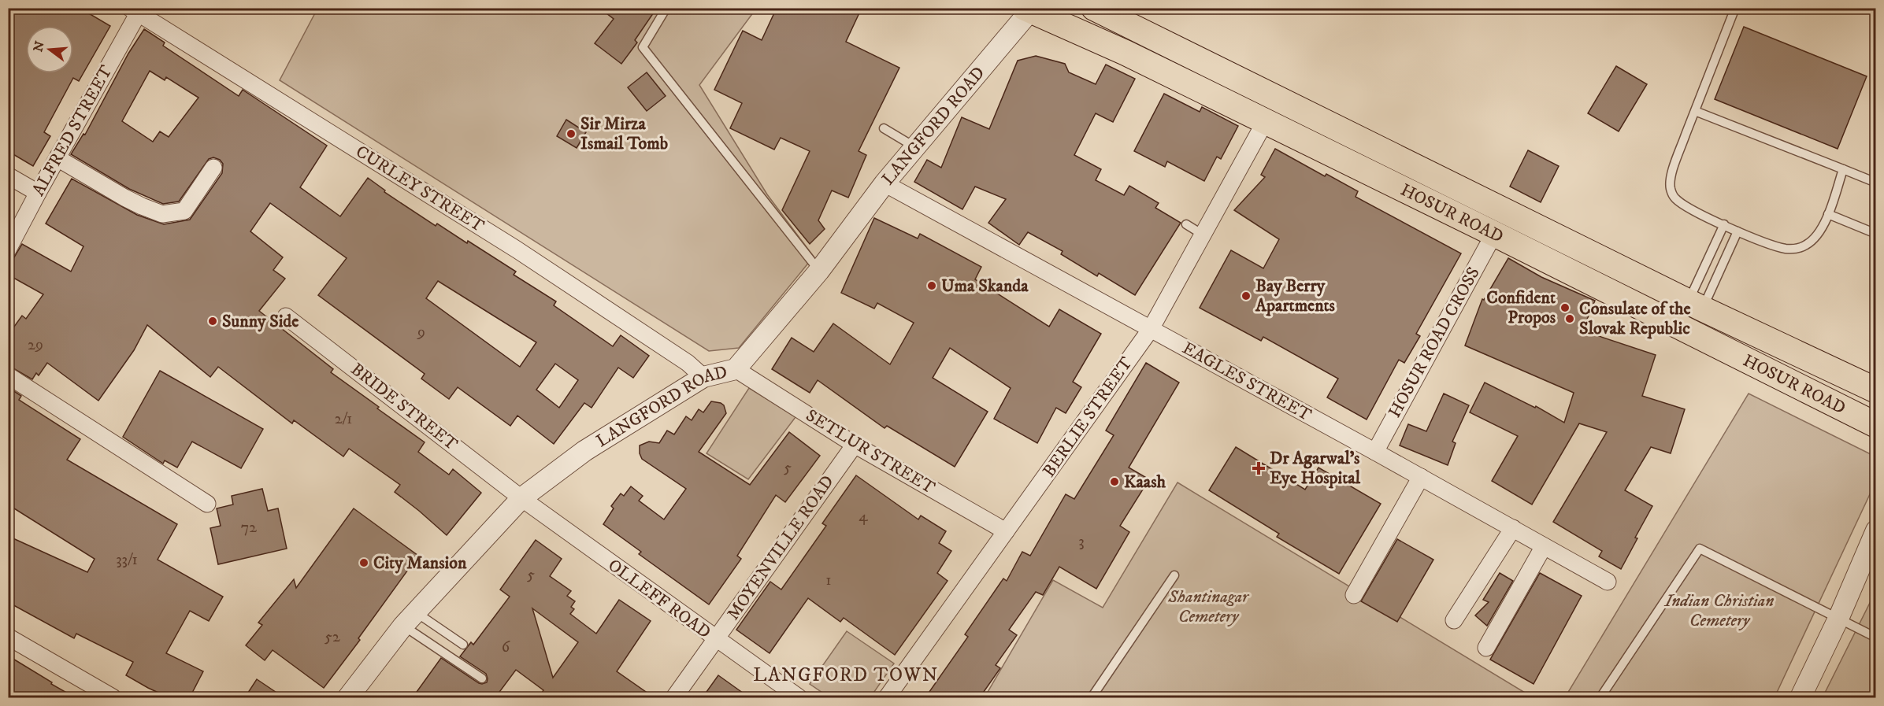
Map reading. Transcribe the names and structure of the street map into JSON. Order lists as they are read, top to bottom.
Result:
{
  "streets": {
    "main road": ["HOSUR ROAD"],
    "street": [
      "LANGFORD ROAD",
      "ALFRED STREET",
      "CURLEY STREET",
      "HOSUR ROAD CROSS",
      "EAGLES STREET",
      "BRIDE STREET",
      "BERLIE STREET",
      "SETLUR STREET",
      "MOYENVILLE ROAD",
      "OLLEFF ROAD"
    ]
  },
  "crossings": [
    ["LANGFORD ROAD", "CURLEY STREET"],
    ["LANGFORD ROAD", "HOSUR ROAD"],
    ["LANGFORD ROAD", "EAGLES STREET"],
    ["LANGFORD ROAD", "BRIDE STREET"],
    ["LANGFORD ROAD", "SETLUR STREET"],
    ["LANGFORD ROAD", "OLLEFF ROAD"],
    ["ALFRED STREET", "CURLEY STREET"],
    ["HOSUR ROAD", "HOSUR ROAD CROSS"],
    ["HOSUR ROAD", "BERLIE STREET"],
    ["HOSUR ROAD CROSS", "EAGLES STREET"],
    ["EAGLES STREET", "BERLIE STREET"],
    ["BRIDE STREET", "OLLEFF ROAD"],
    ["BERLIE STREET", "SETLUR STREET"],
    ["SETLUR STREET", "MOYENVILLE ROAD"],
    ["MOYENVILLE ROAD", "OLLEFF ROAD"]
  ],
  "districts": ["LANGFORD TOWN"],
  "parks": ["Shantinagar Cemetery", "Indian Christian Cemetery"],
  "places": {
    "other": [
      "Sir Mirza Ismail Tomb",
      "Uma Skanda",
      "Bay Berry Apartments",
      "Confident Propos",
      "Consulate of the Slovak Republic",
      "Sunny Side",
      "Kaash",
      "City Mansion"
    ],
    "health": ["Dr Agarwal's Eye Hospital"]
  },
  "house_numbers": [
    "9",
    "29",
    "2/1",
    "5",
    "4",
    "72",
    "3",
    "33/1",
    "5",
    "1",
    "52",
    "6"
  ],
  "north": "left"
}
